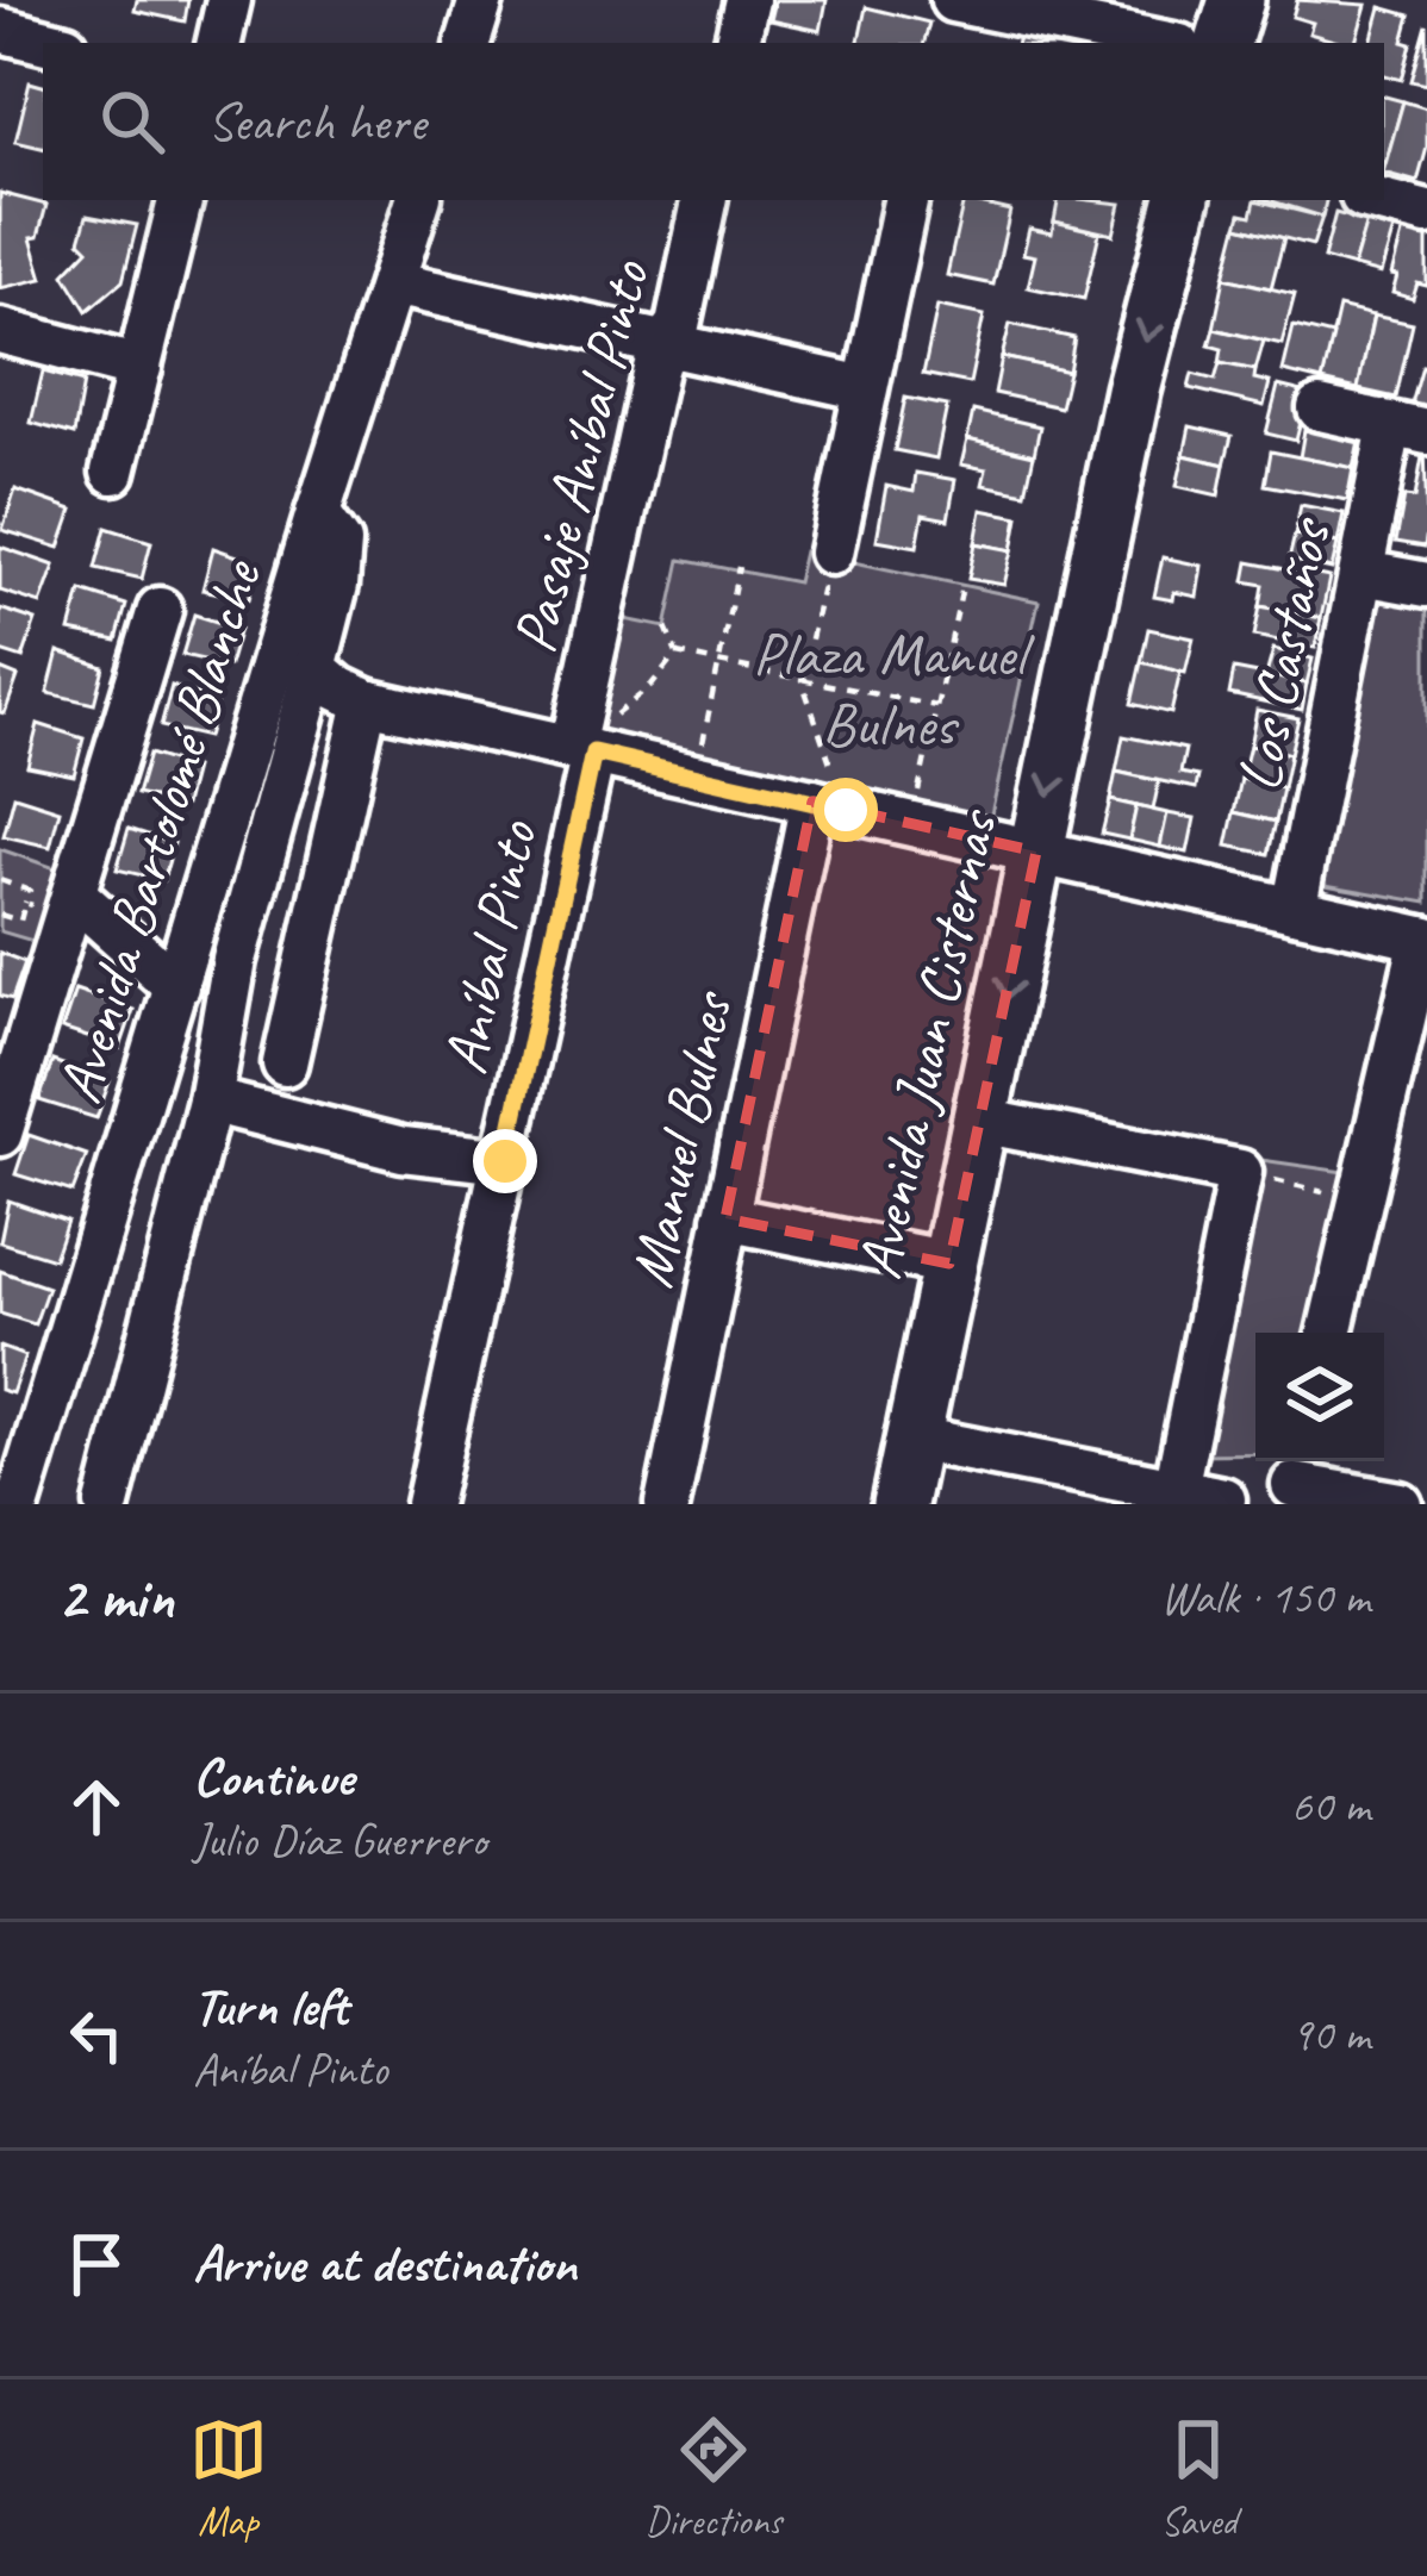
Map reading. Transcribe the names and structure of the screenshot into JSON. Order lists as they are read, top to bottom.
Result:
{
  "streets": {
    "main road": ["Avenida Juan Cisternas"],
    "street": [
      "Pasaje Aníbal Pinto",
      "Los Castaños",
      "Avenida Bartolomé Blanche",
      "Aníbal Pinto",
      "Manuel Bulnes"
    ]
  },
  "crossings": [
    ["Pasaje Aníbal Pinto", "Aníbal Pinto"]
  ],
  "one_way": ["Avenida Juan Cisternas"],
  "parks": ["Plaza Manuel Bulnes"],
  "page": {
    "search": "Search here",
    "heading": ["2 min", "Walk · 150 m"],
    "list": [
      ["Continue", "Julio Díaz Guerrero", "60 m"],
      ["Turn left", "Aníbal Pinto", "90 m"],
      "Arrive at destination"
    ],
    "nav": ["Map", "Directions", "Saved"]
  }
}
